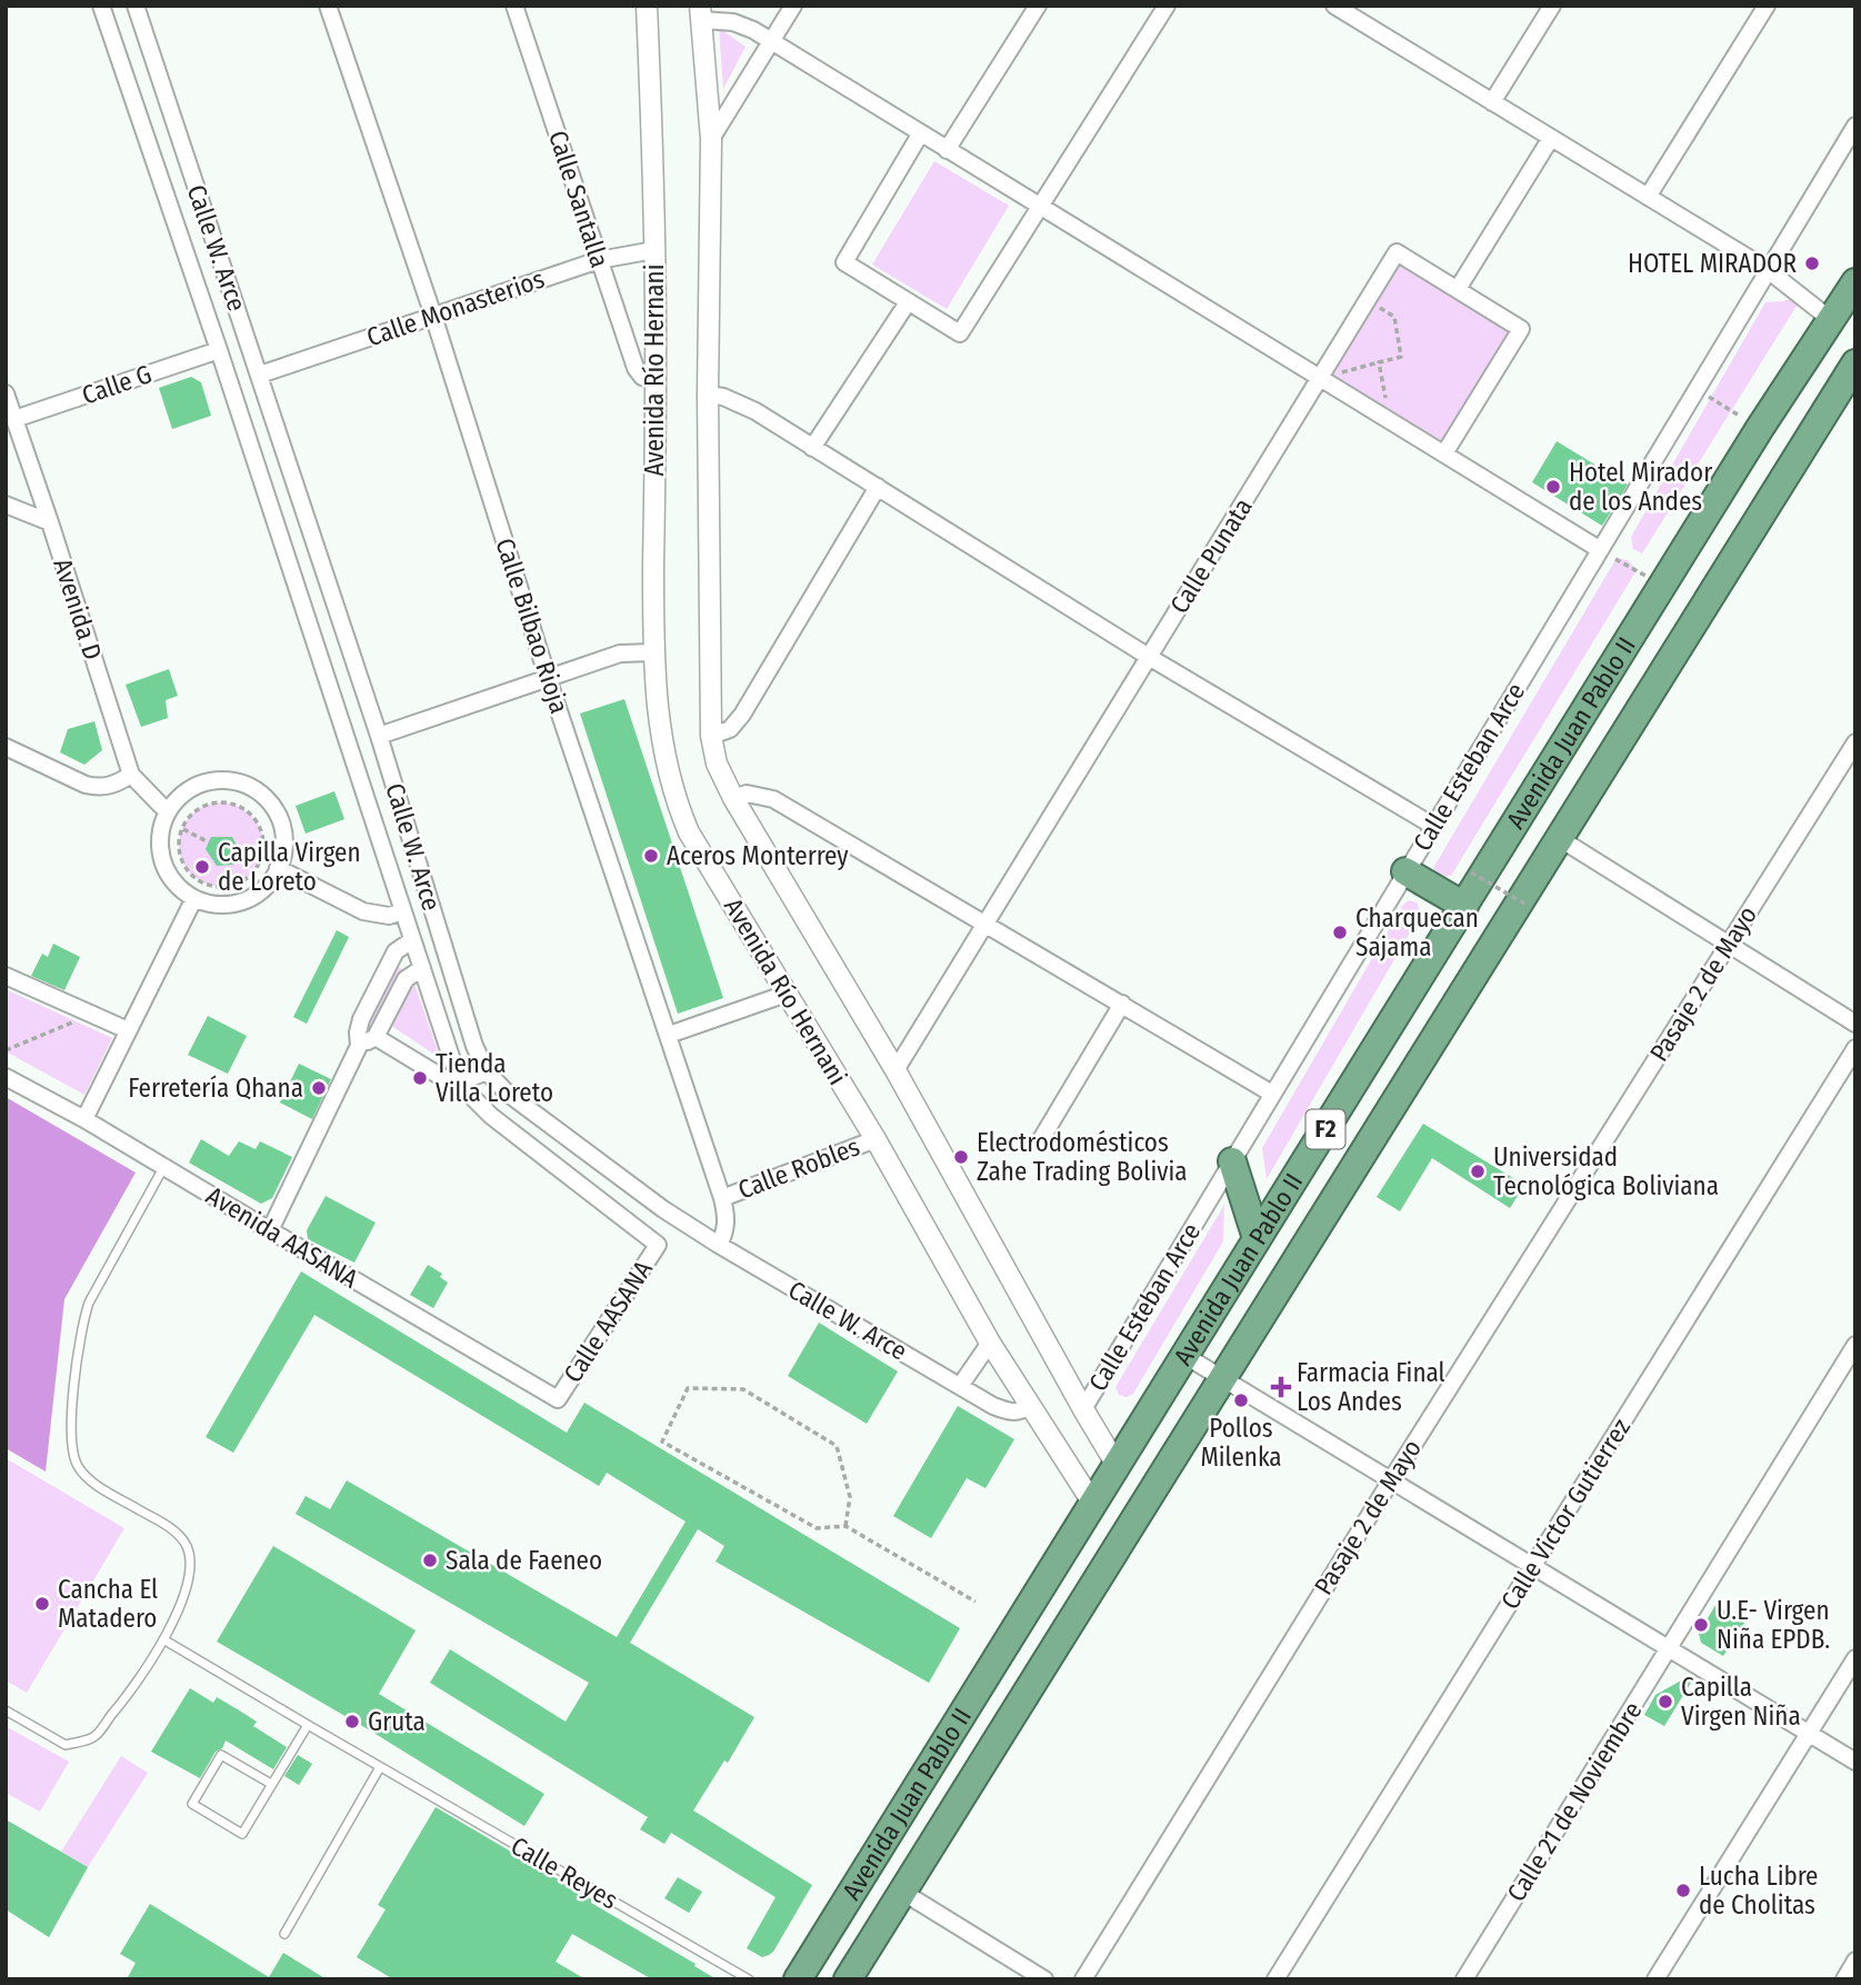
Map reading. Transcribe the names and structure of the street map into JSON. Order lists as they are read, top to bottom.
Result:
{
  "streets": {
    "highway": ["Avenida Juan Pablo II", "F2"],
    "street": [
      "Calle Santalla",
      "Calle W. Arce",
      "Calle Monasterios",
      "Avenida Río Hernani",
      "Calle G",
      "Calle Punata",
      "Avenida D",
      "Calle Bilbao Rioja",
      "Calle Esteban Arce",
      "Pasaje 2 de Mayo",
      "Calle Robles",
      "Avenida AASANA",
      "Calle AASANA",
      "Calle Victor Gutierrez",
      "Calle 21 de Noviembre"
    ],
    "lane": ["Calle Reyes"]
  },
  "crossings": [
    ["Calle Santalla", "Calle Monasterios"],
    ["Calle Santalla", "Avenida Río Hernani"],
    ["Calle W. Arce", "Calle Monasterios"],
    ["Calle W. Arce", "Avenida Río Hernani"],
    ["Calle W. Arce", "Calle G"],
    ["Calle W. Arce", "Calle Bilbao Rioja"],
    ["Calle W. Arce", "Calle AASANA"],
    ["Calle Monasterios", "Avenida Río Hernani"],
    ["Calle Monasterios", "Calle Bilbao Rioja"],
    ["Avenida Río Hernani", "Avenida Juan Pablo II"],
    ["Avenida Río Hernani", "Calle Robles"],
    ["Calle G", "Avenida D"],
    ["Calle Bilbao Rioja", "Calle Robles"],
    ["Avenida AASANA", "Calle AASANA"]
  ],
  "places": {
    "other": [
      "HOTEL MIRADOR",
      "Hotel Mirador de los Andes",
      "Aceros Monterrey",
      "Capilla Virgen de Loreto",
      "Charquecan Sajama",
      "Tienda Villa Loreto",
      "Ferretería Qhana",
      "Electrodomésticos Zahe Trading Bolivia",
      "Universidad Tecnológica Boliviana",
      "Pollos Milenka",
      "Sala de Faeneo",
      "Cancha El Matadero",
      "U.E- Virgen Niña EPDB.",
      "Capilla Virgen Niña",
      "Gruta",
      "Lucha Libre de Cholitas"
    ],
    "health": ["Farmacia Final Los Andes"]
  }
}
